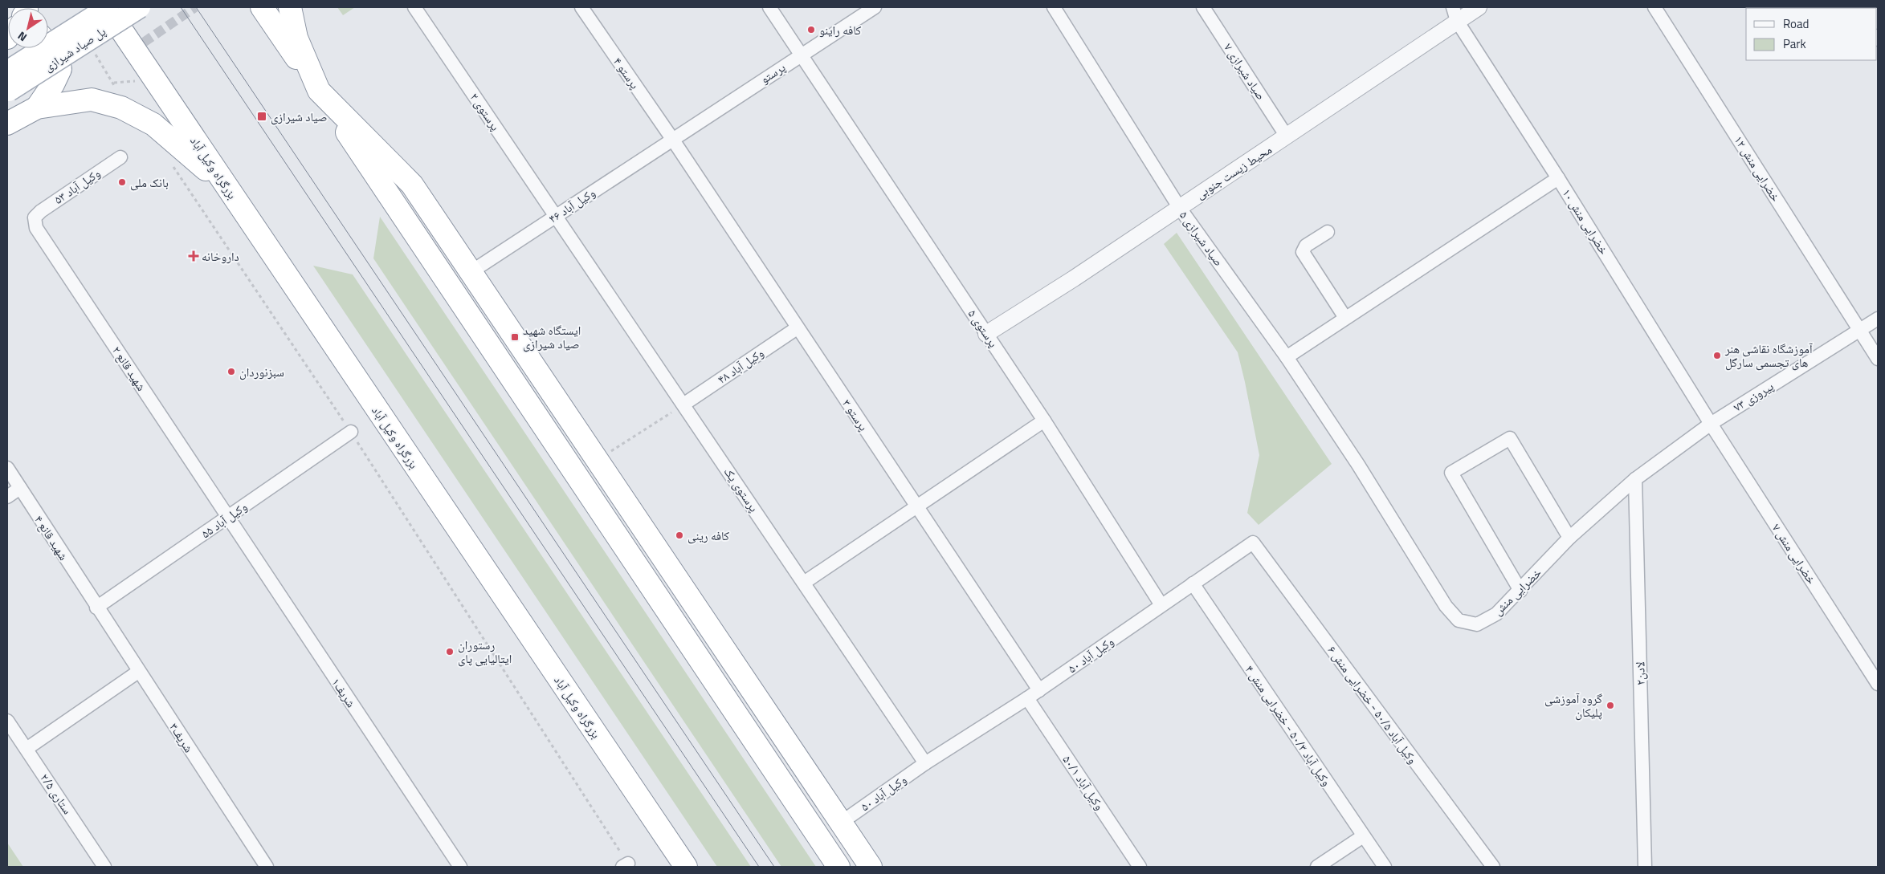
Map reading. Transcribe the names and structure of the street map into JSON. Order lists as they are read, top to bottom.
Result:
{
  "streets": {
    "highway": ["بزرگراه وکیل آباد"],
    "main road": ["پل صیاد شیرازی"],
    "street": [
      "صیاد شیرازی ۷",
      "پرستو ۴",
      "پرستو",
      "پرستوی ۲",
      "خضرایی منش ۱۲",
      "محیط زیست جنوبی",
      "وکیل آباد ۵۳",
      "۴۶ وکیل آباد",
      "خضرایی منش ۱۰",
      "صیاد شیرازی ۵",
      "پرستوی ۵",
      "۴۸ وکیل آباد",
      "شهید قانع ۲",
      "پیروزی ۷۳",
      "پرستو ۳",
      "پرستوی یک",
      "۵۵ وکیل آباد",
      "شهید قانع ۴",
      "خضرایی منش ۷",
      "خضرایی منش",
      "۵۰ وکیل آباد",
      "لادن۲",
      "شریف١",
      "وکیل آباد ۵۰/۵ - خضرایی منش ۶",
      "وکیل آباد ۵۰/۳ - خضرایی منش ۴",
      "شریف٣",
      "وکیل آباد ۵۰/۱",
      "وکیل آباد ۵۰",
      "ستاری ۲/۵"
    ]
  },
  "crossings": [
    ["پل صیاد شیرازی", "بزرگراه وکیل آباد"],
    ["صیاد شیرازی ۷", "محیط زیست جنوبی"],
    ["پرستو ۴", "پرستو"],
    ["پرستو ۴", "۴۶ وکیل آباد"],
    ["پرستو ۴", "پرستو ۳"],
    ["پرستو", "۴۶ وکیل آباد"],
    ["پرستو", "پرستوی ۵"],
    ["پرستو", "پرستو ۳"],
    ["پرستوی ۲", "۴۶ وکیل آباد"],
    ["پرستوی ۲", "پرستوی یک"],
    ["خضرایی منش ۱۲", "پیروزی ۷۳"],
    ["محیط زیست جنوبی", "خضرایی منش ۱۰"],
    ["محیط زیست جنوبی", "صیاد شیرازی ۵"],
    ["محیط زیست جنوبی", "پرستوی ۵"],
    ["وکیل آباد ۵۳", "شهید قانع ۲"],
    ["۴۶ وکیل آباد", "پرستو ۳"],
    ["۴۶ وکیل آباد", "پرستوی یک"],
    ["خضرایی منش ۱۰", "پیروزی ۷۳"],
    ["خضرایی منش ۱۰", "خضرایی منش ۷"],
    ["خضرایی منش ۱۰", "خضرایی منش"],
    ["صیاد شیرازی ۵", "خضرایی منش"],
    ["پرستوی ۵", "۵۰ وکیل آباد"],
    ["۴۸ وکیل آباد", "پرستو ۳"],
    ["۴۸ وکیل آباد", "پرستوی یک"],
    ["شهید قانع ۲", "۵۵ وکیل آباد"],
    ["شهید قانع ۲", "شریف١"],
    ["پیروزی ۷۳", "خضرایی منش ۷"],
    ["پیروزی ۷۳", "خضرایی منش"],
    ["پرستو ۳", "۵۰ وکیل آباد"],
    ["پرستوی یک", "۵۰ وکیل آباد"],
    ["پرستوی یک", "وکیل آباد ۵۰"],
    ["۵۵ وکیل آباد", "شهید قانع ۴"],
    ["۵۵ وکیل آباد", "شریف١"],
    ["۵۵ وکیل آباد", "شریف٣"],
    ["شهید قانع ۴", "شریف٣"],
    ["خضرایی منش ۷", "خضرایی منش"],
    ["خضرایی منش", "لادن۲"],
    ["۵۰ وکیل آباد", "وکیل آباد ۵۰/۵ - خضرایی منش ۶"],
    ["۵۰ وکیل آباد", "وکیل آباد ۵۰/۳ - خضرایی منش ۴"],
    ["۵۰ وکیل آباد", "وکیل آباد ۵۰/۱"],
    ["۵۰ وکیل آباد", "وکیل آباد ۵۰"]
  ],
  "places": {
    "other": [
      "کافه راینو",
      "بانک ملی",
      "آموزشگاه نقاشی هنر های تجسمی سارگل",
      "سبزنوردان",
      "کافه رینی",
      "رستوران ایتالیایی پای",
      "گروه آموزشی پلیکان"
    ],
    "transit": ["صیاد شیرازی", "ایستگاه شهید صیاد شیرازی"],
    "health": ["داروخانه"]
  },
  "legend": ["Road", "Park"],
  "north": "bottom left"
}
